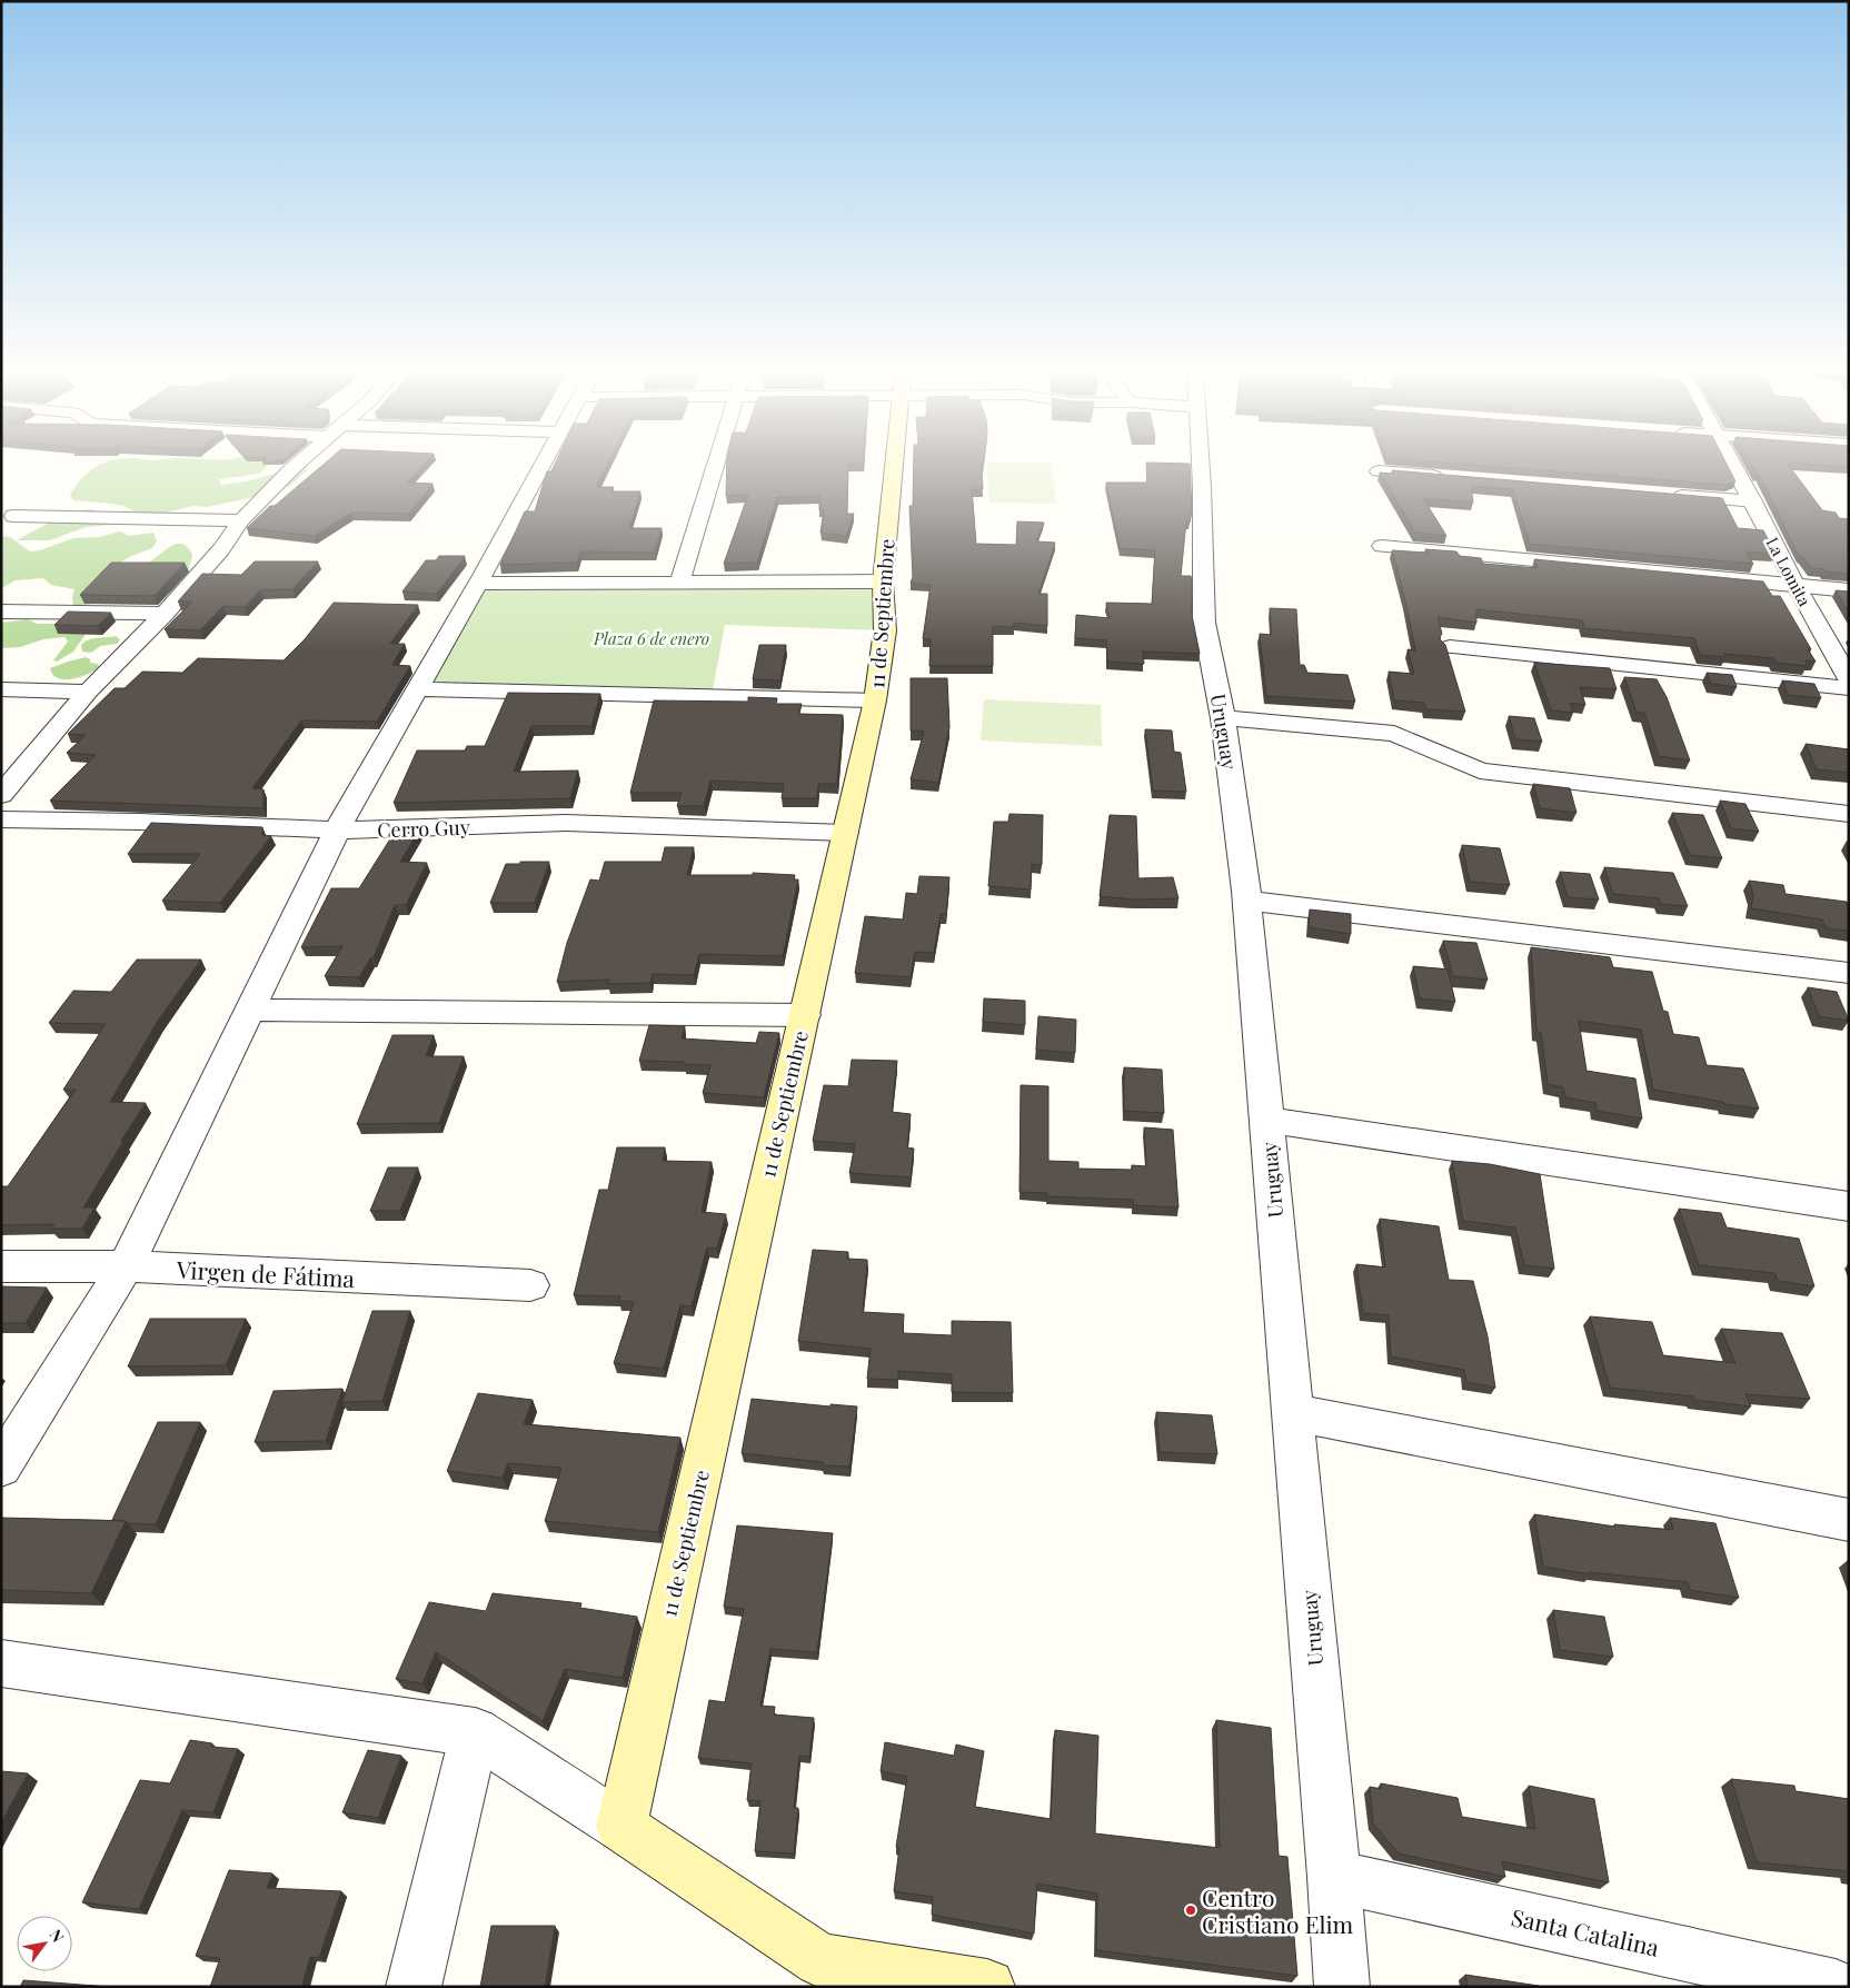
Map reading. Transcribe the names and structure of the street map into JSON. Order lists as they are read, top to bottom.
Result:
{
  "streets": {
    "main road": ["11 de Septiembre"],
    "street": [
      "La Lomita",
      "Uruguay",
      "Cerro Guy",
      "Virgen de Fátima",
      "Santa Catalina"
    ]
  },
  "crossings": [
    ["11 de Septiembre", "Cerro Guy"],
    ["Uruguay", "Santa Catalina"]
  ],
  "parks": ["Plaza 6 de enero"],
  "places": ["Centro Cristiano Elim"],
  "north": "top right"
}
